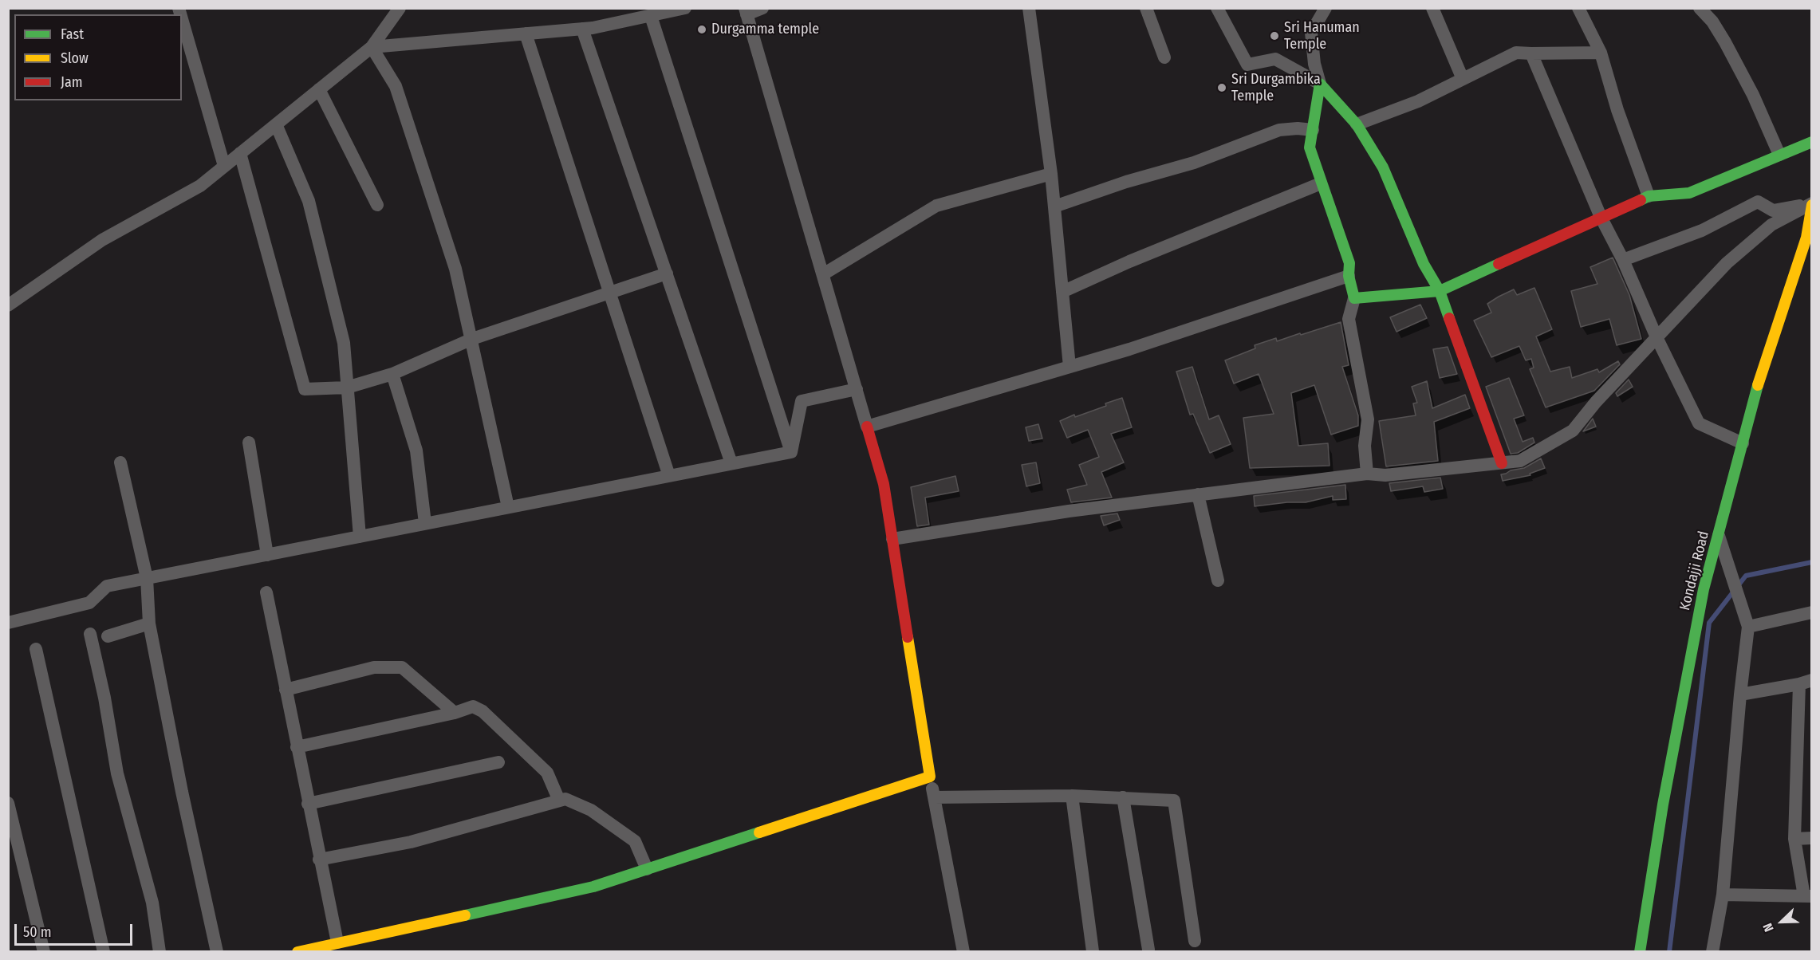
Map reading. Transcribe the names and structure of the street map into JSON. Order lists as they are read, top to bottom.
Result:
{
  "streets": {
    "street": ["Kondajji Road"]
  },
  "places": ["Durgamma temple", "Sri Hanuman Temple", "Sri Durgambika Temple"],
  "legend": ["Fast", "Slow", "Jam"],
  "scale_bar": "50 m",
  "north": "bottom left"
}
